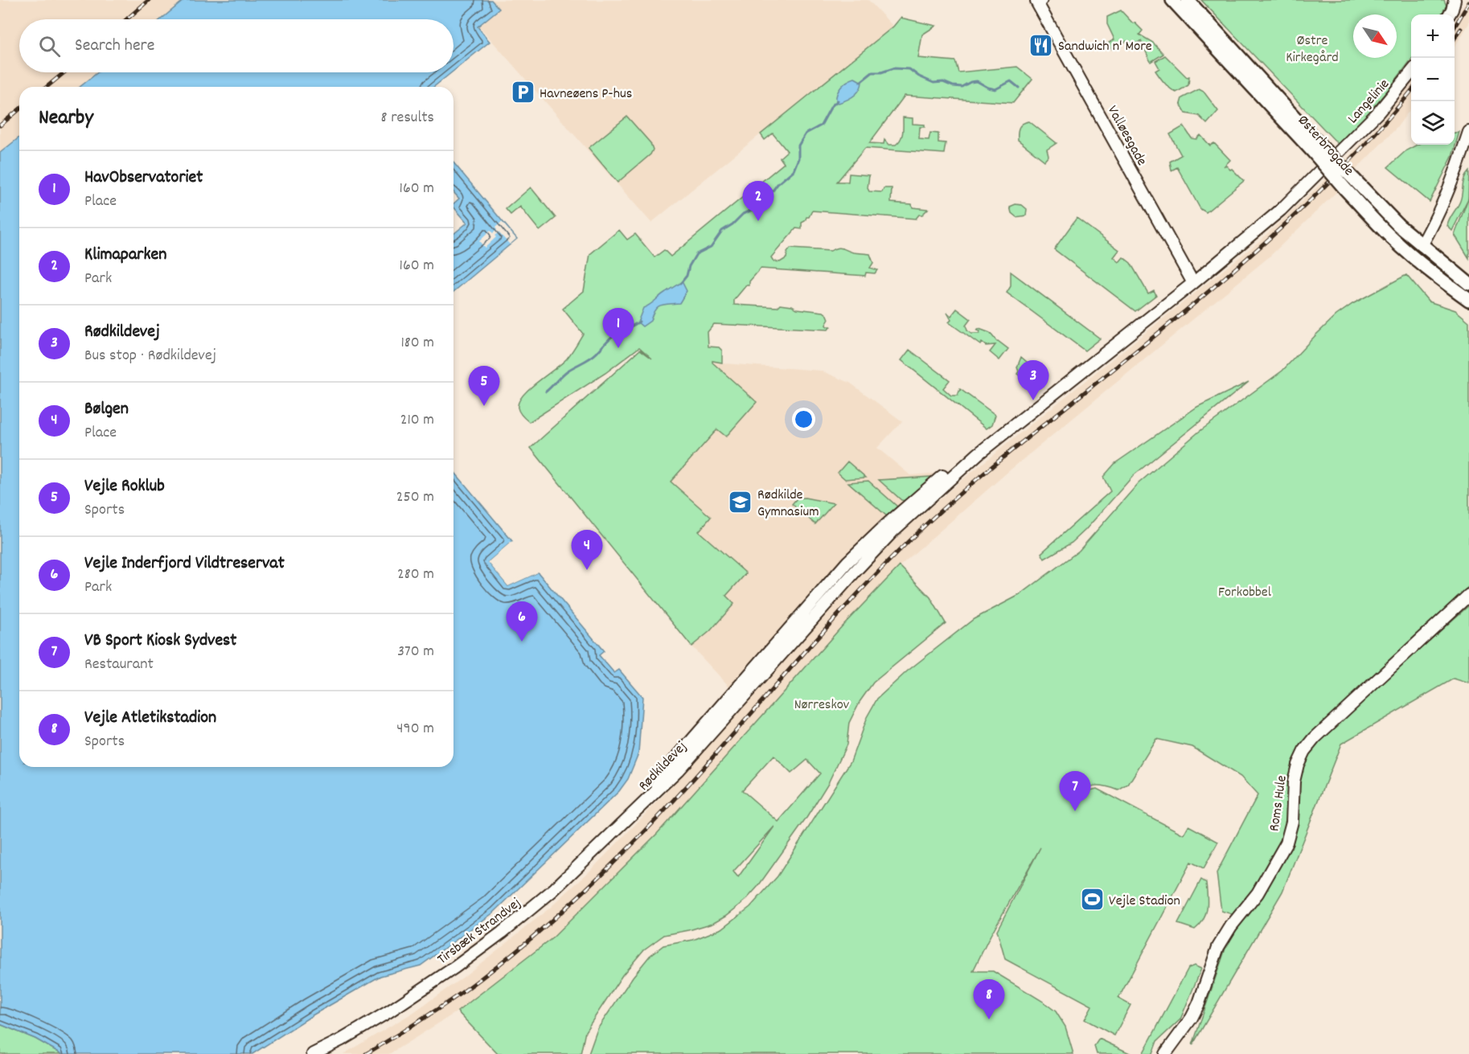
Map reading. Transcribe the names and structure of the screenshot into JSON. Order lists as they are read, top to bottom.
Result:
{
  "streets": {
    "main road": ["Østerbrogade"],
    "street": [
      "Langelinie",
      "Valløesgade",
      "Rødkildevej",
      "Roms Hule",
      "Tirsbæk Strandvej"
    ]
  },
  "crossings": [
    ["Langelinie", "Rødkildevej"],
    ["Valløesgade", "Rødkildevej"],
    ["Rødkildevej", "Tirsbæk Strandvej"]
  ],
  "parks": ["Østre Kirkegård", "Forkobbel", "Nørreskov"],
  "places": {
    "restaurant": ["Sandwich n' More"],
    "parking": ["Havneøens P-hus"],
    "school or university": ["Rødkilde Gymnasium"],
    "sports": ["Vejle Stadion"]
  },
  "north": "bottom right",
  "page": {
    "map_buttons": ["+", "−"],
    "search": "Search here",
    "heading": ["Nearby", "8 results"],
    "list": [
      {
        "mark": "1",
        "name": "HavObservatoriet",
        "note": "Place",
        "value": "160 m"
      },
      {
        "mark": "2",
        "name": "Klimaparken",
        "note": "Park",
        "value": "160 m"
      },
      {
        "mark": "3",
        "name": "Rødkildevej",
        "note": "Bus stop · Rødkildevej",
        "value": "180 m"
      },
      {
        "mark": "4",
        "name": "Bølgen",
        "note": "Place",
        "value": "210 m"
      },
      {
        "mark": "5",
        "name": "Vejle Roklub",
        "note": "Sports",
        "value": "250 m"
      },
      {
        "mark": "6",
        "name": "Vejle Inderfjord Vildtreservat",
        "note": "Park",
        "value": "280 m"
      },
      {
        "mark": "7",
        "name": "VB Sport Kiosk Sydvest",
        "note": "Restaurant",
        "value": "370 m"
      },
      {
        "mark": "8",
        "name": "Vejle Atletikstadion",
        "note": "Sports",
        "value": "490 m"
      }
    ],
    "pins": [
      "2",
      "1",
      "3",
      "5",
      "4",
      "6",
      "7",
      "8"
    ]
  }
}
